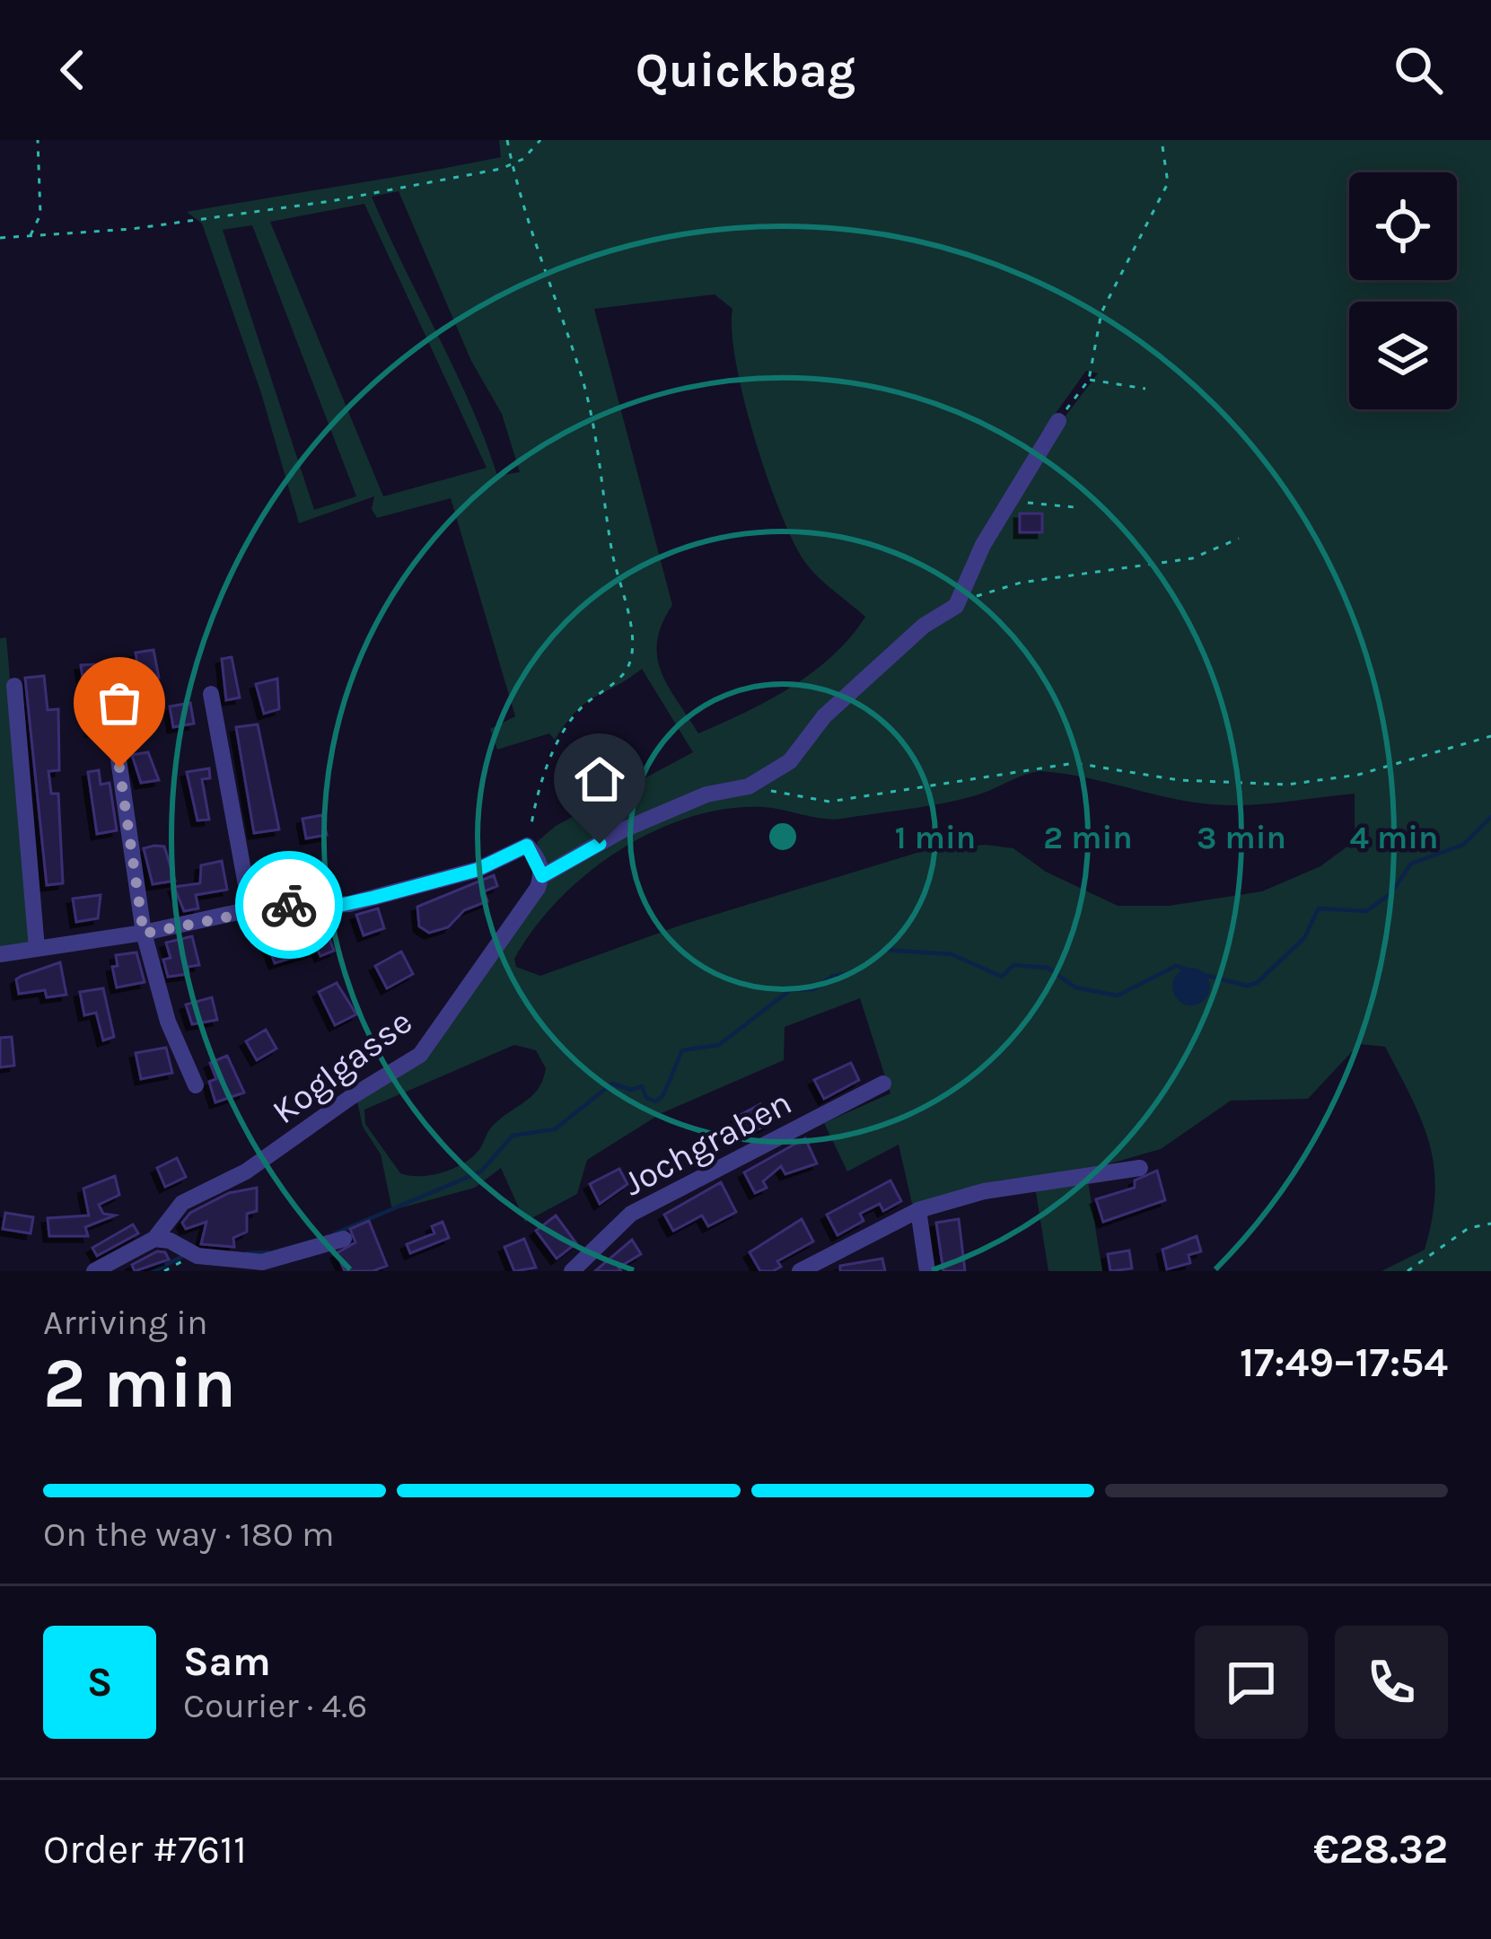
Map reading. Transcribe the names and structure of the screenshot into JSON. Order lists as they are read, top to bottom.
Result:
{
  "streets": {
    "street": ["Koglgasse", "Jochgraben"]
  },
  "page": {
    "header": "Quickbag",
    "heading": ["2 min", "Arriving in", "17:49–17:54"],
    "panel": [
      "Sam",
      "Courier · 4.6",
      "Order #7611",
      "€28.32"
    ],
    "bar": "On the way · 180 m",
    "round": "S"
  },
  "rings": [
    "1 min",
    "2 min",
    "3 min",
    "4 min"
  ]
}
